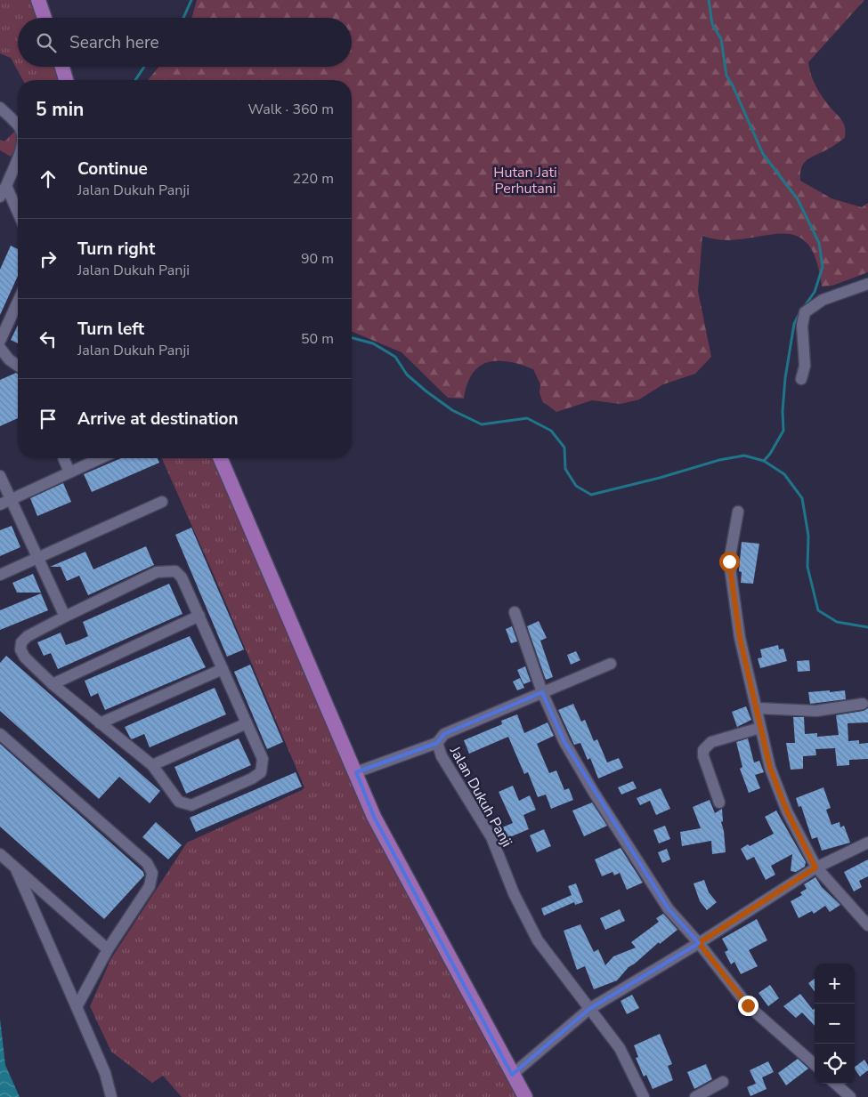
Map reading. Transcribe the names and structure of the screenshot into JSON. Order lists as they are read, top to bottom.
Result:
{
  "streets": {
    "street": ["Jalan Dukuh Panji"]
  },
  "parks": ["Hutan Jati Perhutani"],
  "page": {
    "search": "Search here",
    "heading": ["5 min", "Walk · 360 m"],
    "list": [
      ["Continue", "Jalan Dukuh Panji", "220 m"],
      ["Turn right", "Jalan Dukuh Panji", "90 m"],
      ["Turn left", "Jalan Dukuh Panji", "50 m"],
      "Arrive at destination"
    ],
    "map_buttons": ["+", "−"]
  }
}
